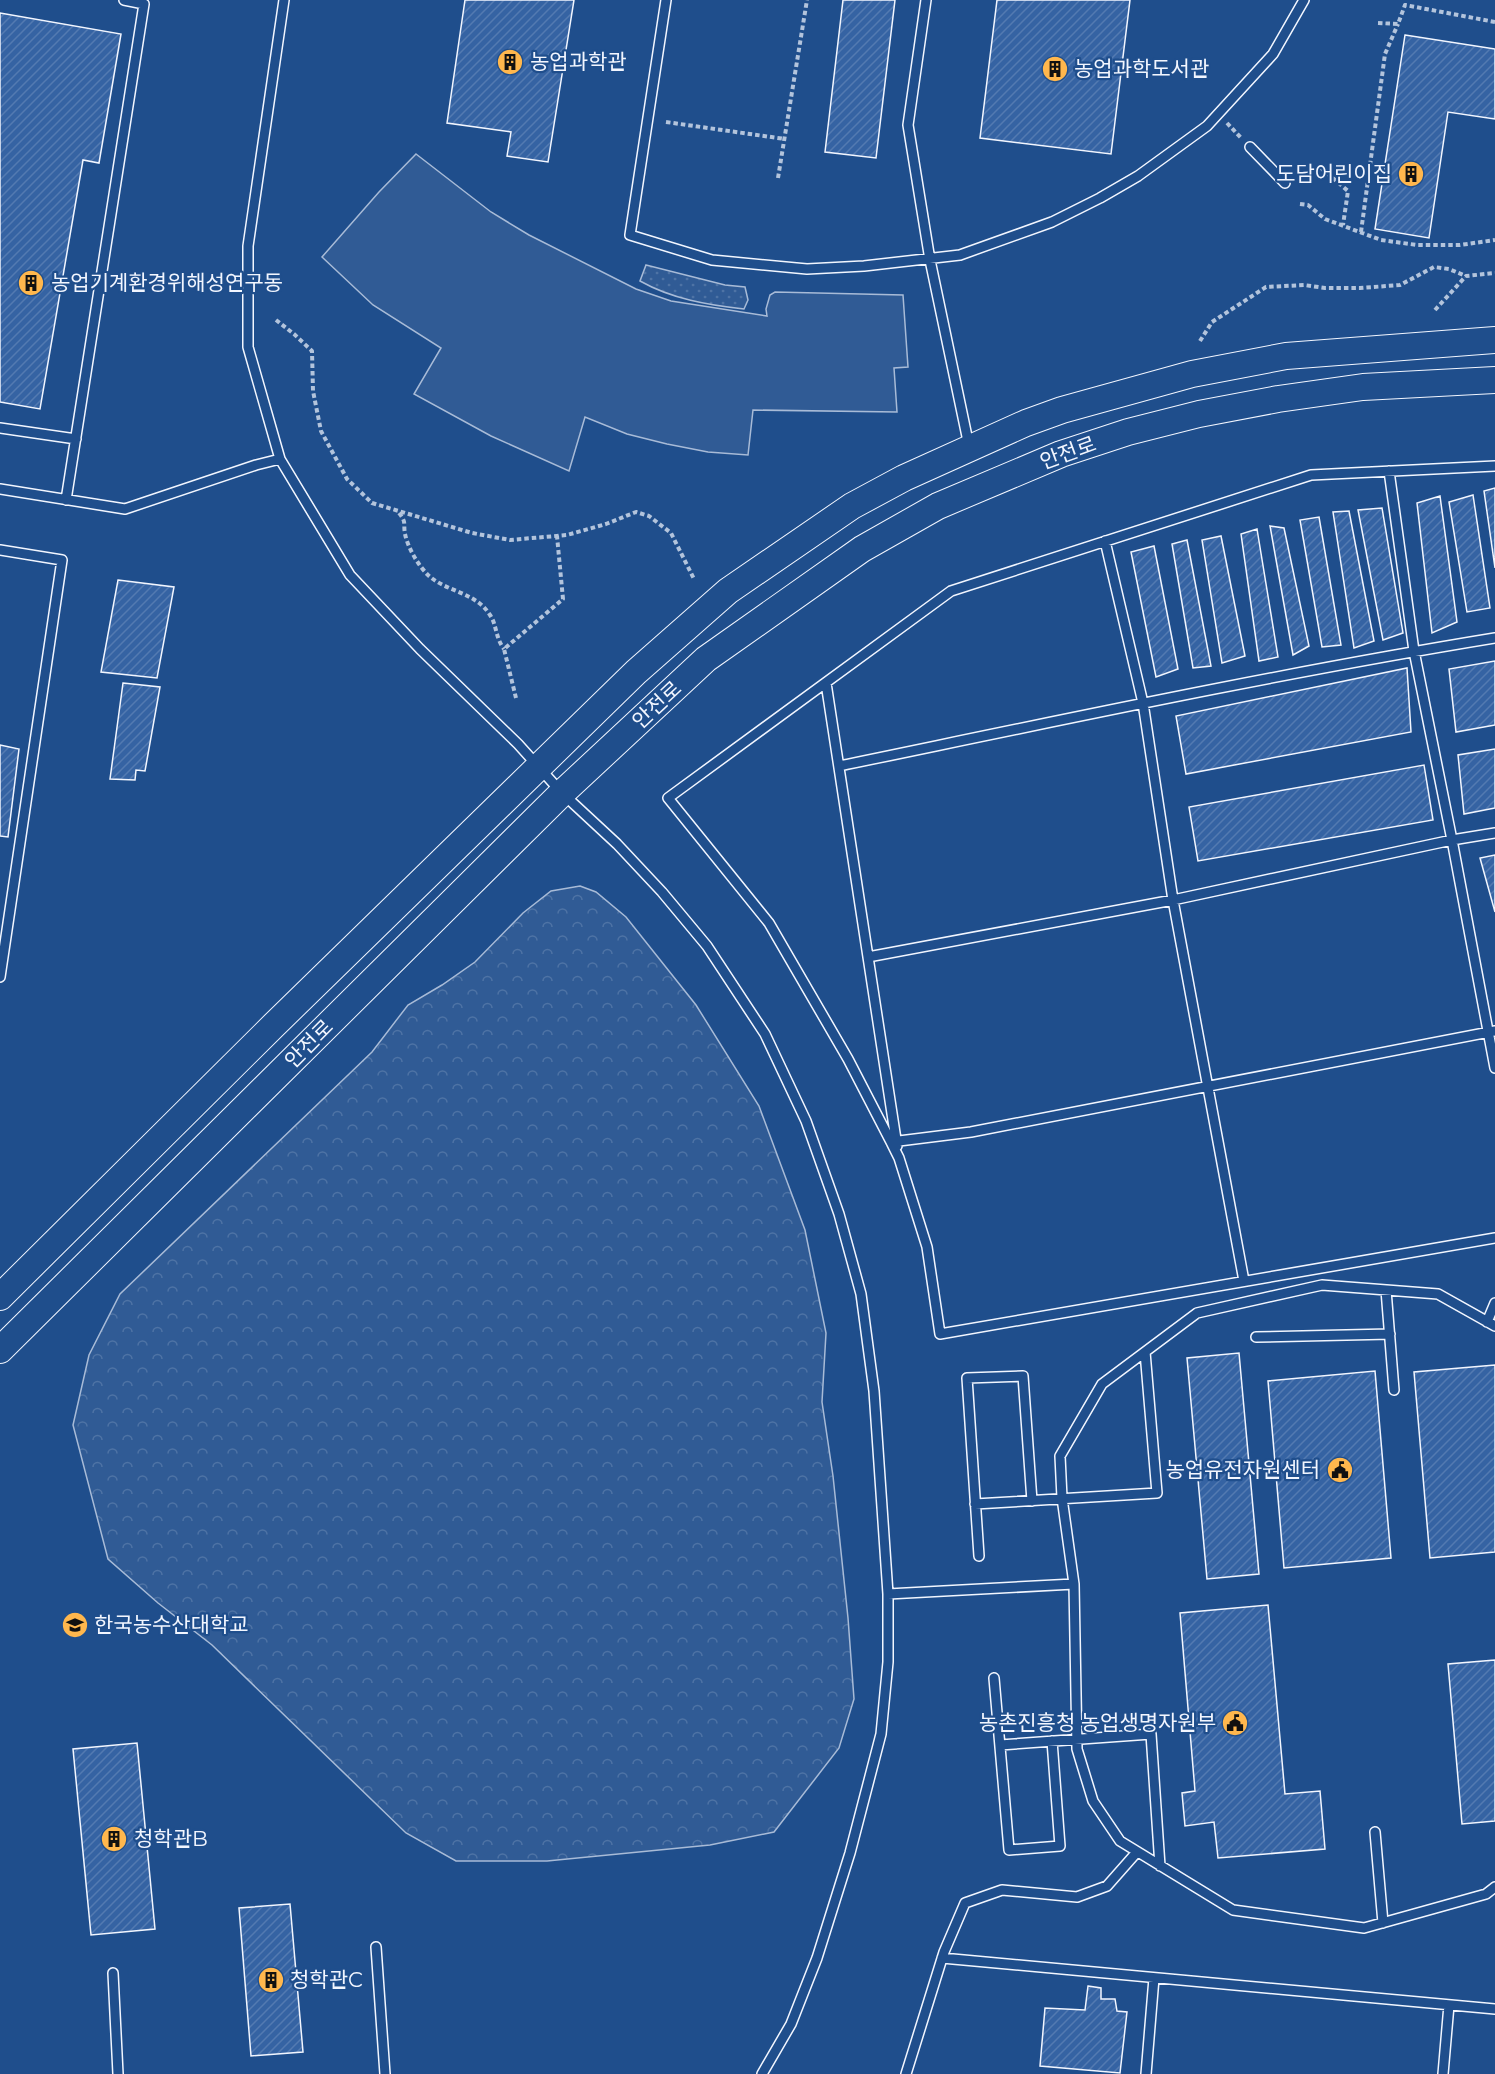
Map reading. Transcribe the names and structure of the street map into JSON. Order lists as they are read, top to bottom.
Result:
{
  "streets": {
    "street": ["안전로"]
  },
  "places": {
    "building": [
      "농업과학관",
      "농업과학도서관",
      "도담어린이집",
      "농업기계환경위해성연구동",
      "청학관B",
      "청학관C"
    ],
    "public building": ["농업유전자원센터", "농촌진흥청 농업생명자원부"],
    "school or university": ["한국농수산대학교"]
  }
}
